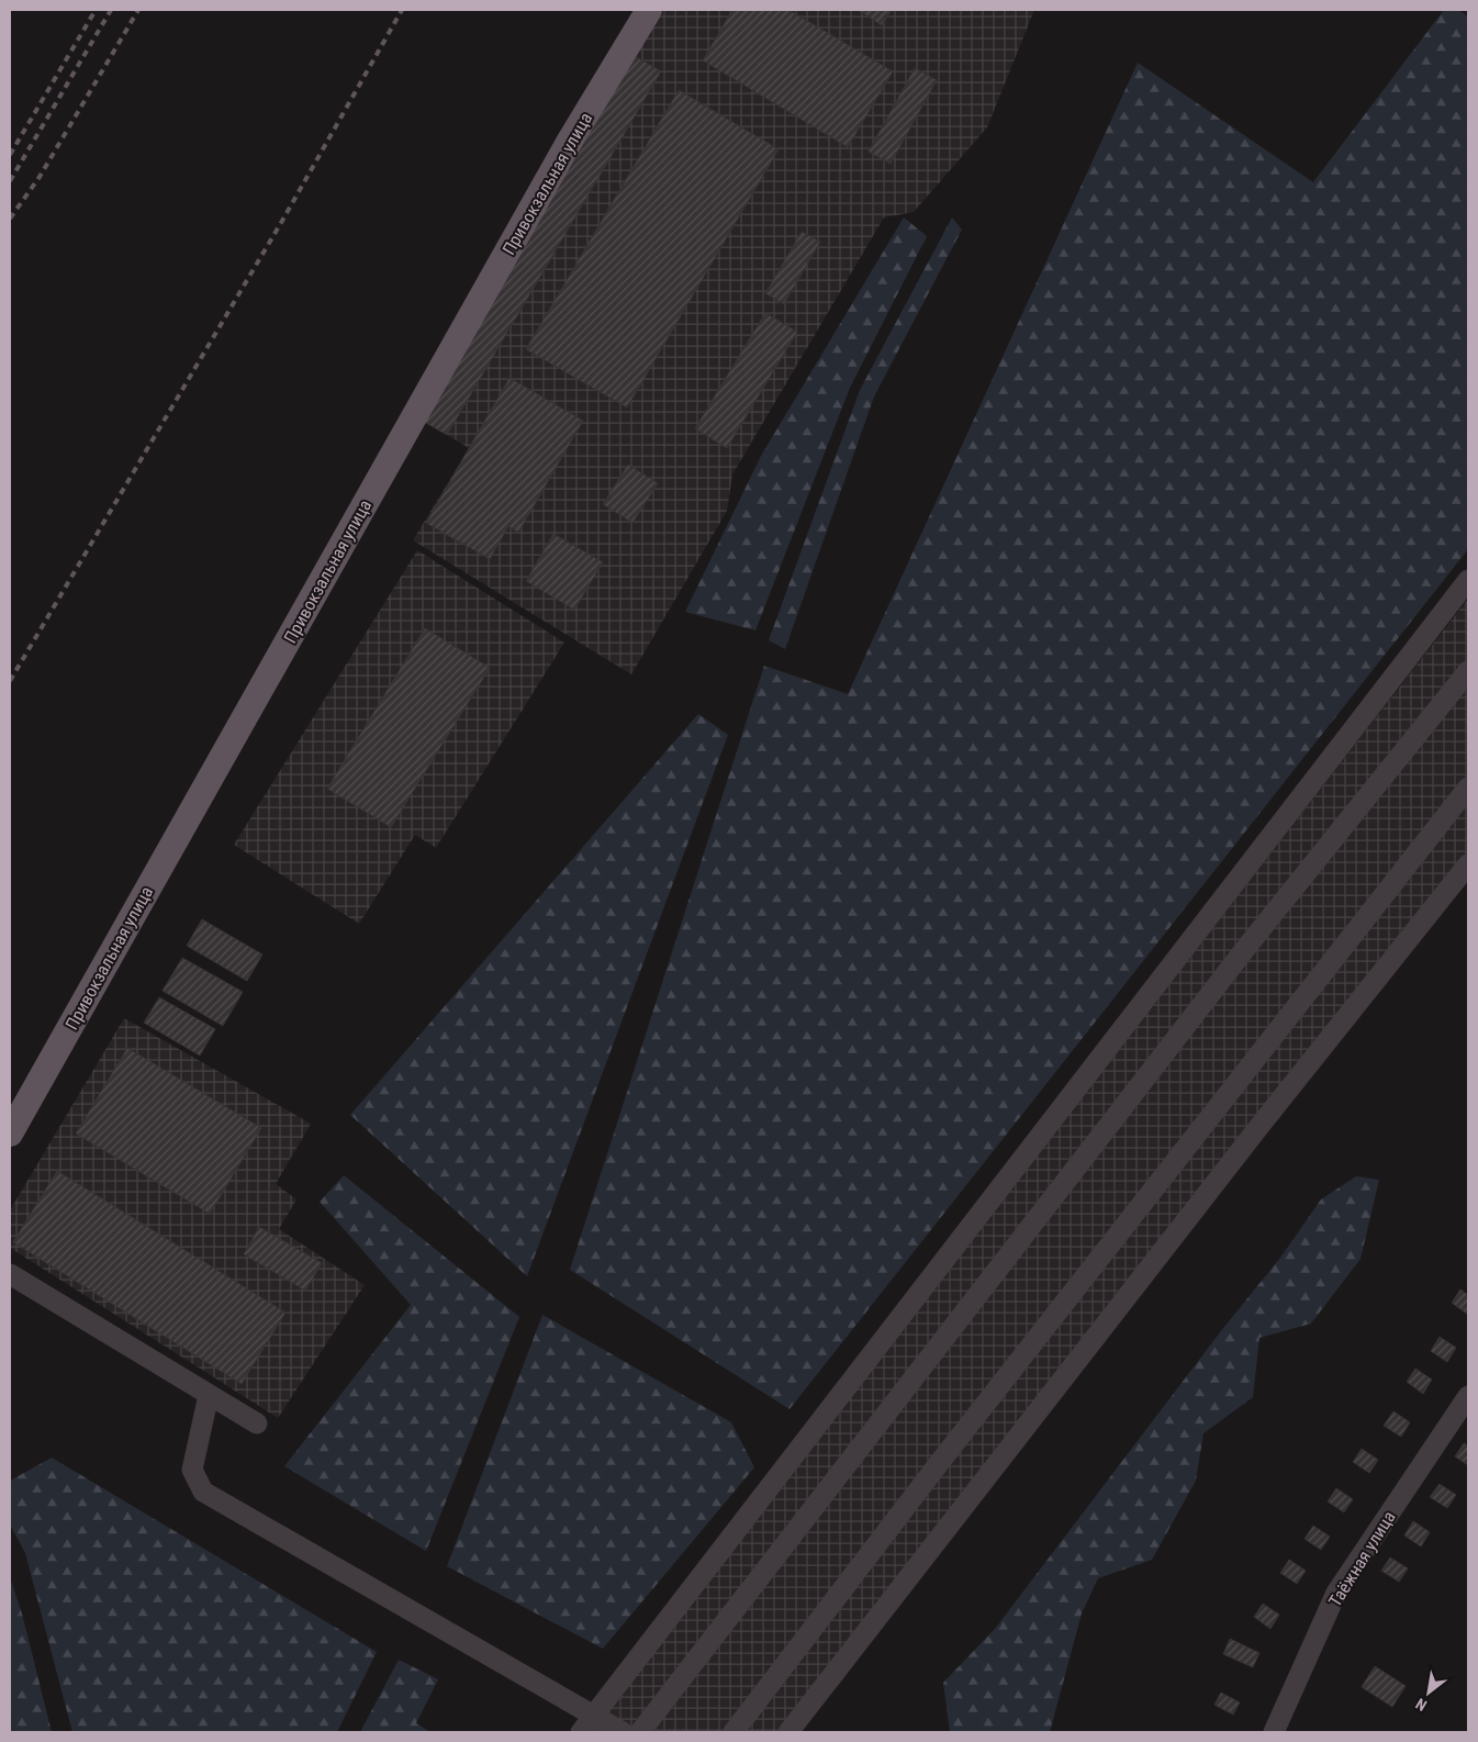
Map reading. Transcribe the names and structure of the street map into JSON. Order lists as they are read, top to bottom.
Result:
{
  "streets": {
    "main road": ["Привокзальная улица"],
    "street": ["Таёжная улица"]
  },
  "north": "bottom left"
}
